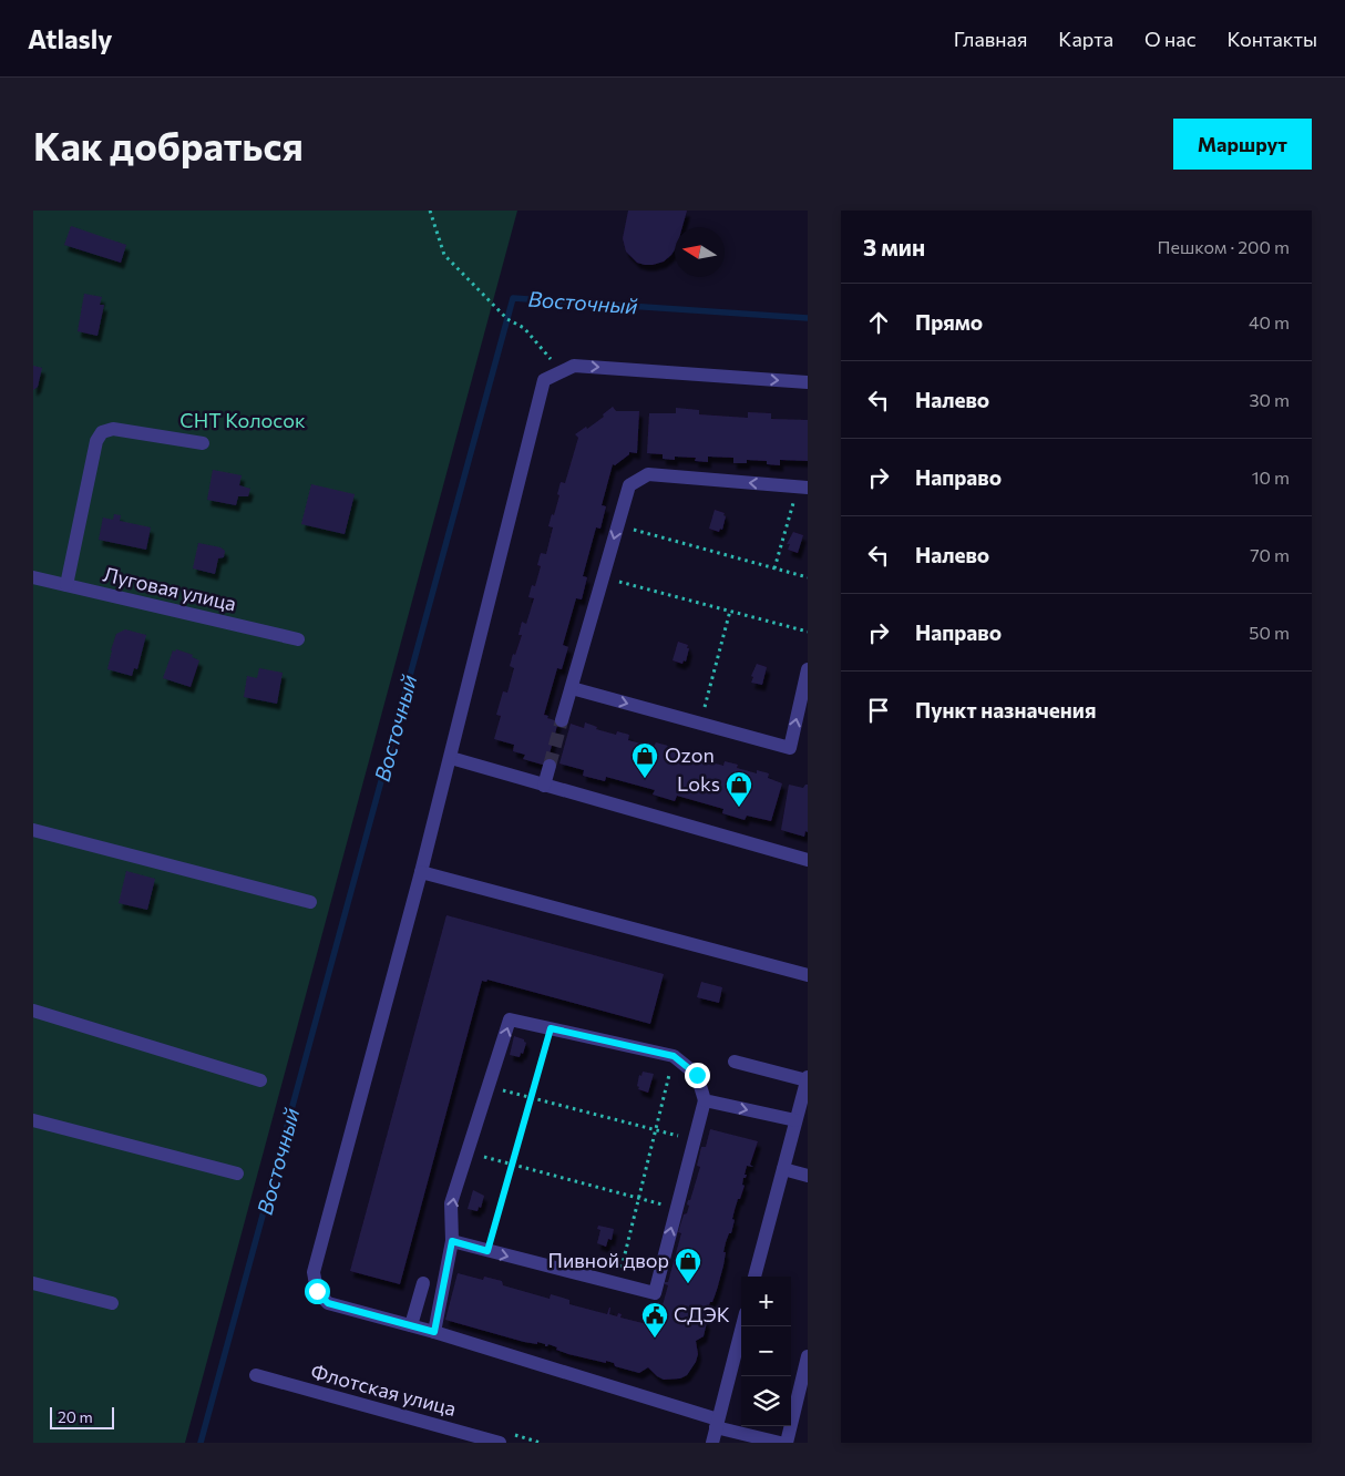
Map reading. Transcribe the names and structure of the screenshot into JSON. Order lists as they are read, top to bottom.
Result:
{
  "streets": {
    "street": ["Луговая улица", "Флотская улица"]
  },
  "water": ["Восточный"],
  "parks": ["СНТ Колосок"],
  "places": {
    "shop": ["Ozon", "Loks", "Пивной двор"],
    "public building": ["СДЭК"]
  },
  "scale_bar": "20 m",
  "north": "left",
  "page": {
    "header": "Atlasly",
    "nav": [
      "Главная",
      "Карта",
      "О нас",
      "Контакты"
    ],
    "buttons": "Маршрут",
    "title": "Как добраться",
    "heading": ["3 мин", "Пешком · 200 m"],
    "list": [
      ["Прямо", "40 m"],
      ["Налево", "30 m"],
      ["Направо", "10 m"],
      ["Налево", "70 m"],
      ["Направо", "50 m"],
      "Пункт назначения"
    ],
    "map_buttons": ["+", "−"],
    "scale": "20 m"
  }
}
